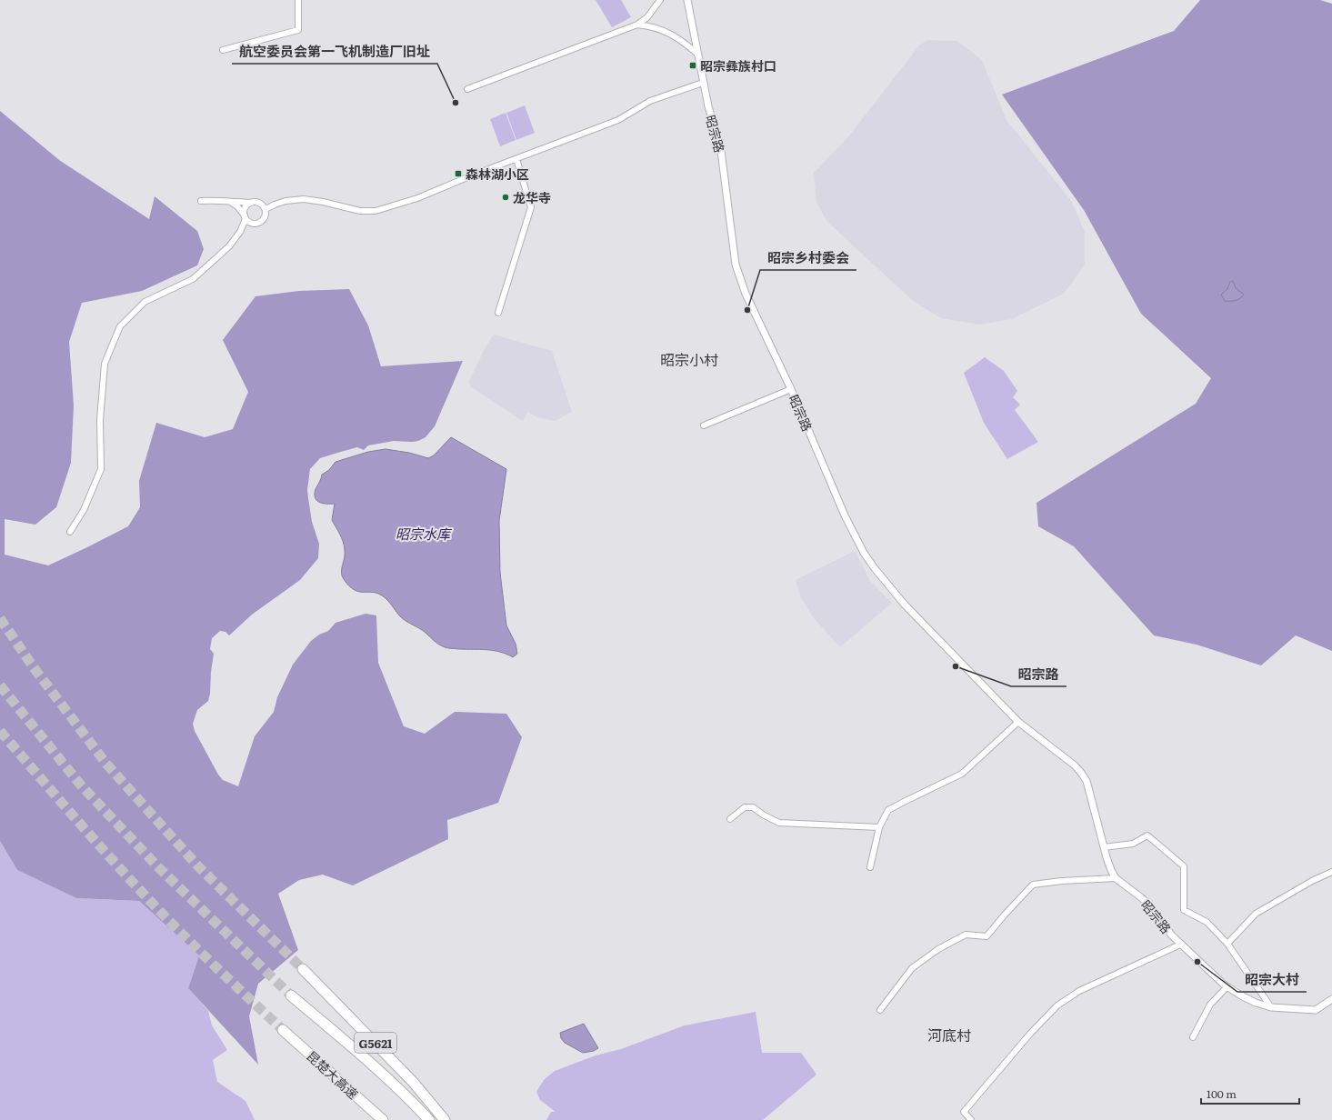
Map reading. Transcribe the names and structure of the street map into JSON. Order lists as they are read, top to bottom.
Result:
{
  "streets": {
    "highway": ["G5621", "昆楚大高速"],
    "street": ["昭宗路"]
  },
  "districts": ["昭宗小村", "河底村"],
  "water": ["昭宗水库"],
  "places": {
    "transit": ["昭宗彝族村口", "森林湖小区"],
    "other": [
      "航空委员会第一飞机制造厂旧址",
      "龙华寺",
      "昭宗乡村委会",
      "昭宗路",
      "昭宗大村"
    ]
  },
  "scale_bar": "100 m"
}
